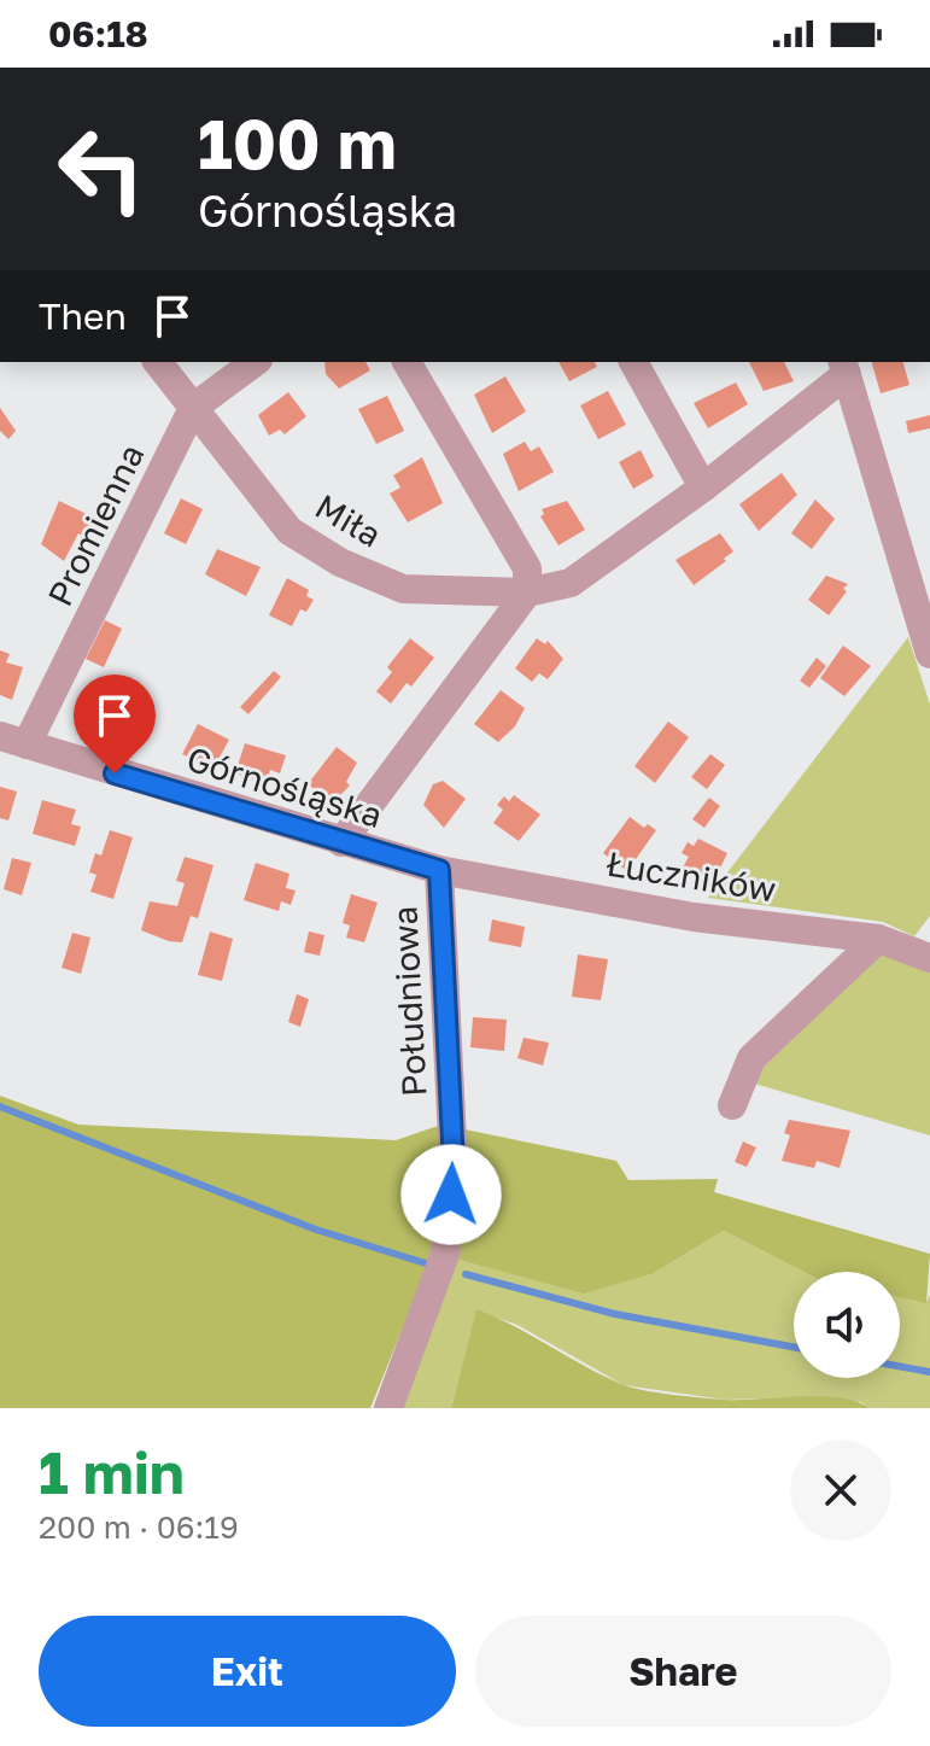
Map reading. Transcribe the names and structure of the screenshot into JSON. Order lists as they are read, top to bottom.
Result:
{
  "streets": {
    "street": [
      "Miła",
      "Promienna",
      "Górnośląska",
      "Łuczników",
      "Południowa"
    ]
  },
  "crossings": [
    ["Miła", "Promienna"],
    ["Promienna", "Górnośląska"],
    ["Górnośląska", "Łuczników"],
    ["Górnośląska", "Południowa"],
    ["Łuczników", "Południowa"]
  ],
  "page": {
    "status": "06:18",
    "turn": ["100 m", "Górnośląska"],
    "then": "Then",
    "heading": ["1 min", "200 m · 06:19"],
    "buttons": ["Exit", "Share"]
  }
}
